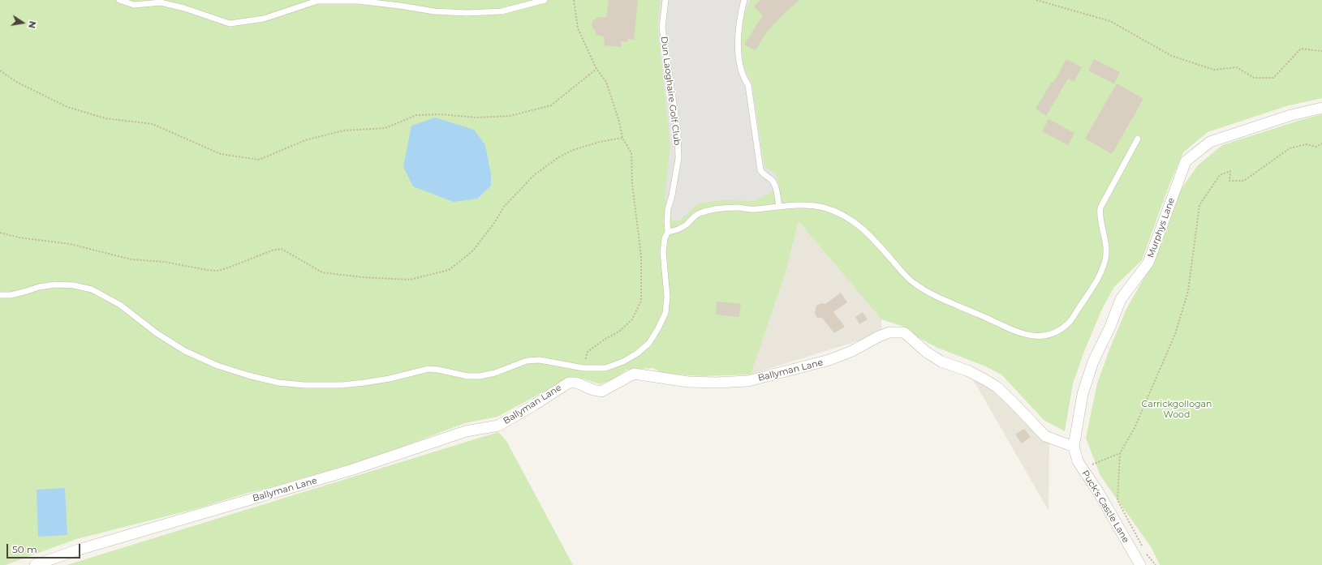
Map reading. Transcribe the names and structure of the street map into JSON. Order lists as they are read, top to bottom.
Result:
{
  "streets": {
    "street": ["Murphys Lane", "Ballyman Lane", "Puck's Castle Lane"],
    "lane": ["Dun Laoghaire Golf Club"]
  },
  "crossings": [
    ["Murphys Lane", "Ballyman Lane"],
    ["Murphys Lane", "Puck's Castle Lane"],
    ["Ballyman Lane", "Puck's Castle Lane"]
  ],
  "parks": ["Carrickgollogan Wood"],
  "scale_bar": "50 m",
  "north": "right"
}
